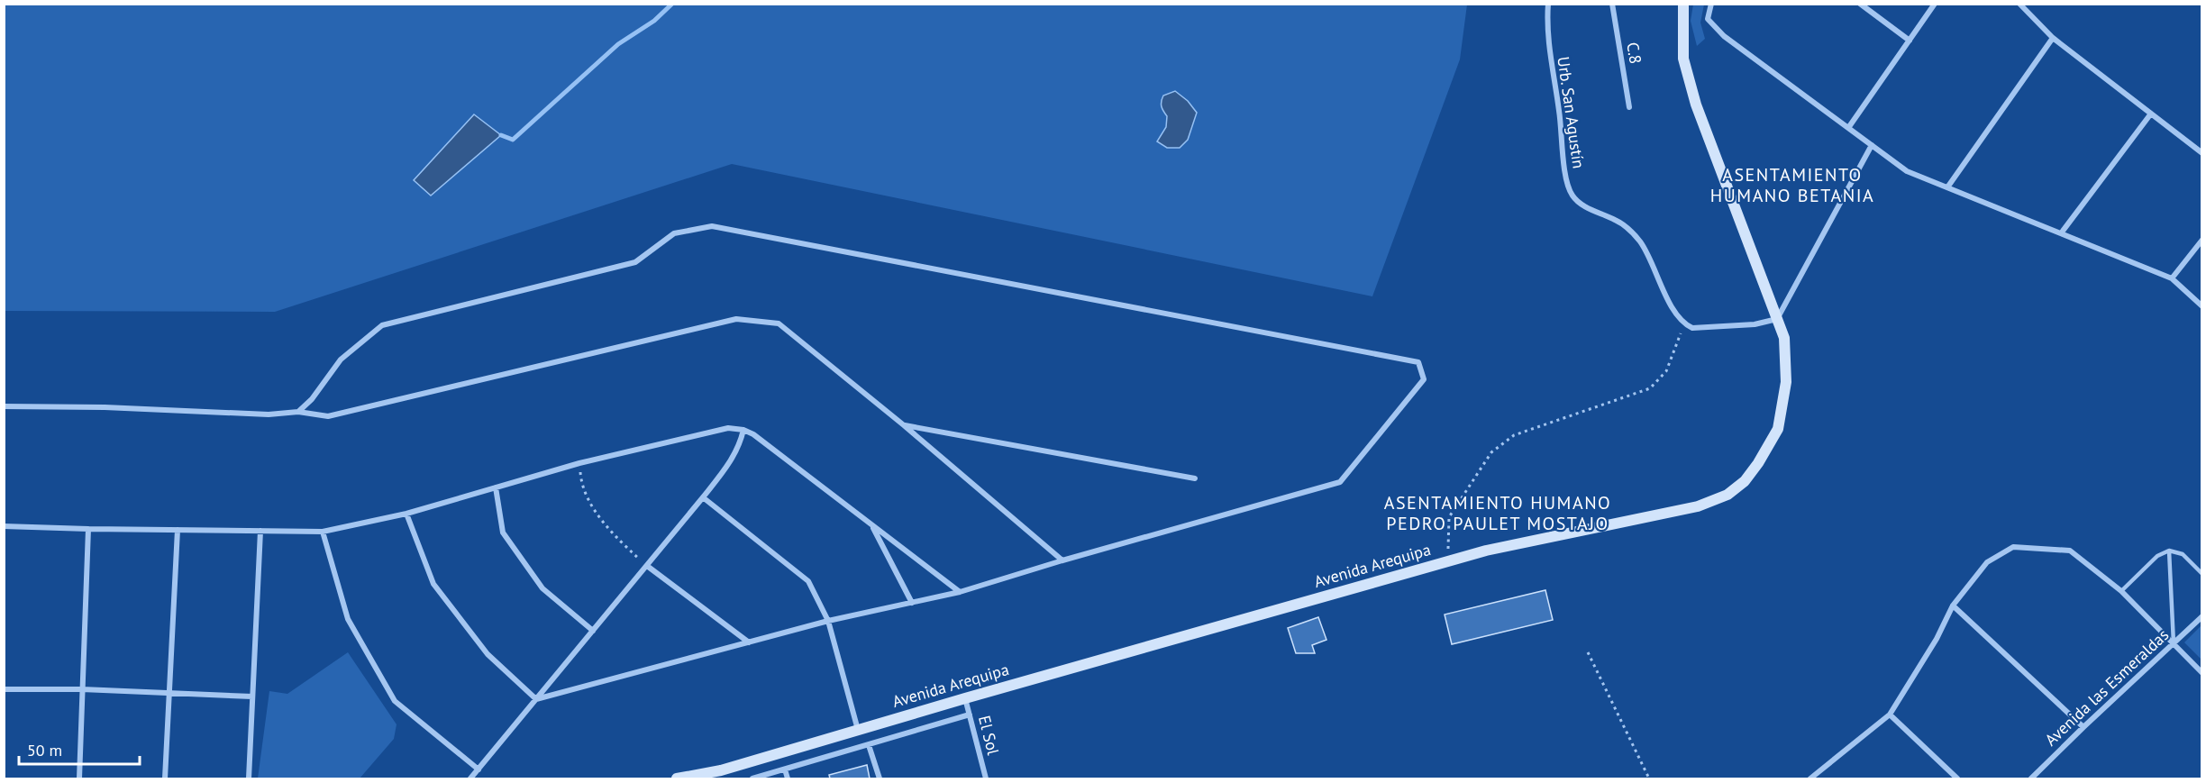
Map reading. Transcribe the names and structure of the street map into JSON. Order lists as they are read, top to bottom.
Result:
{
  "streets": {
    "street": [
      "C.8",
      "Urb. San Agustín",
      "Avenida Arequipa",
      "Avenida las Esmeraldas",
      "El Sol"
    ]
  },
  "crossings": [
    ["Avenida Arequipa", "El Sol"]
  ],
  "districts": ["ASENTAMIENTO HUMANO BETANIA", "ASENTAMIENTO HUMANO PEDRO PAULET MOSTAJO"],
  "scale_bar": "50 m"
}
